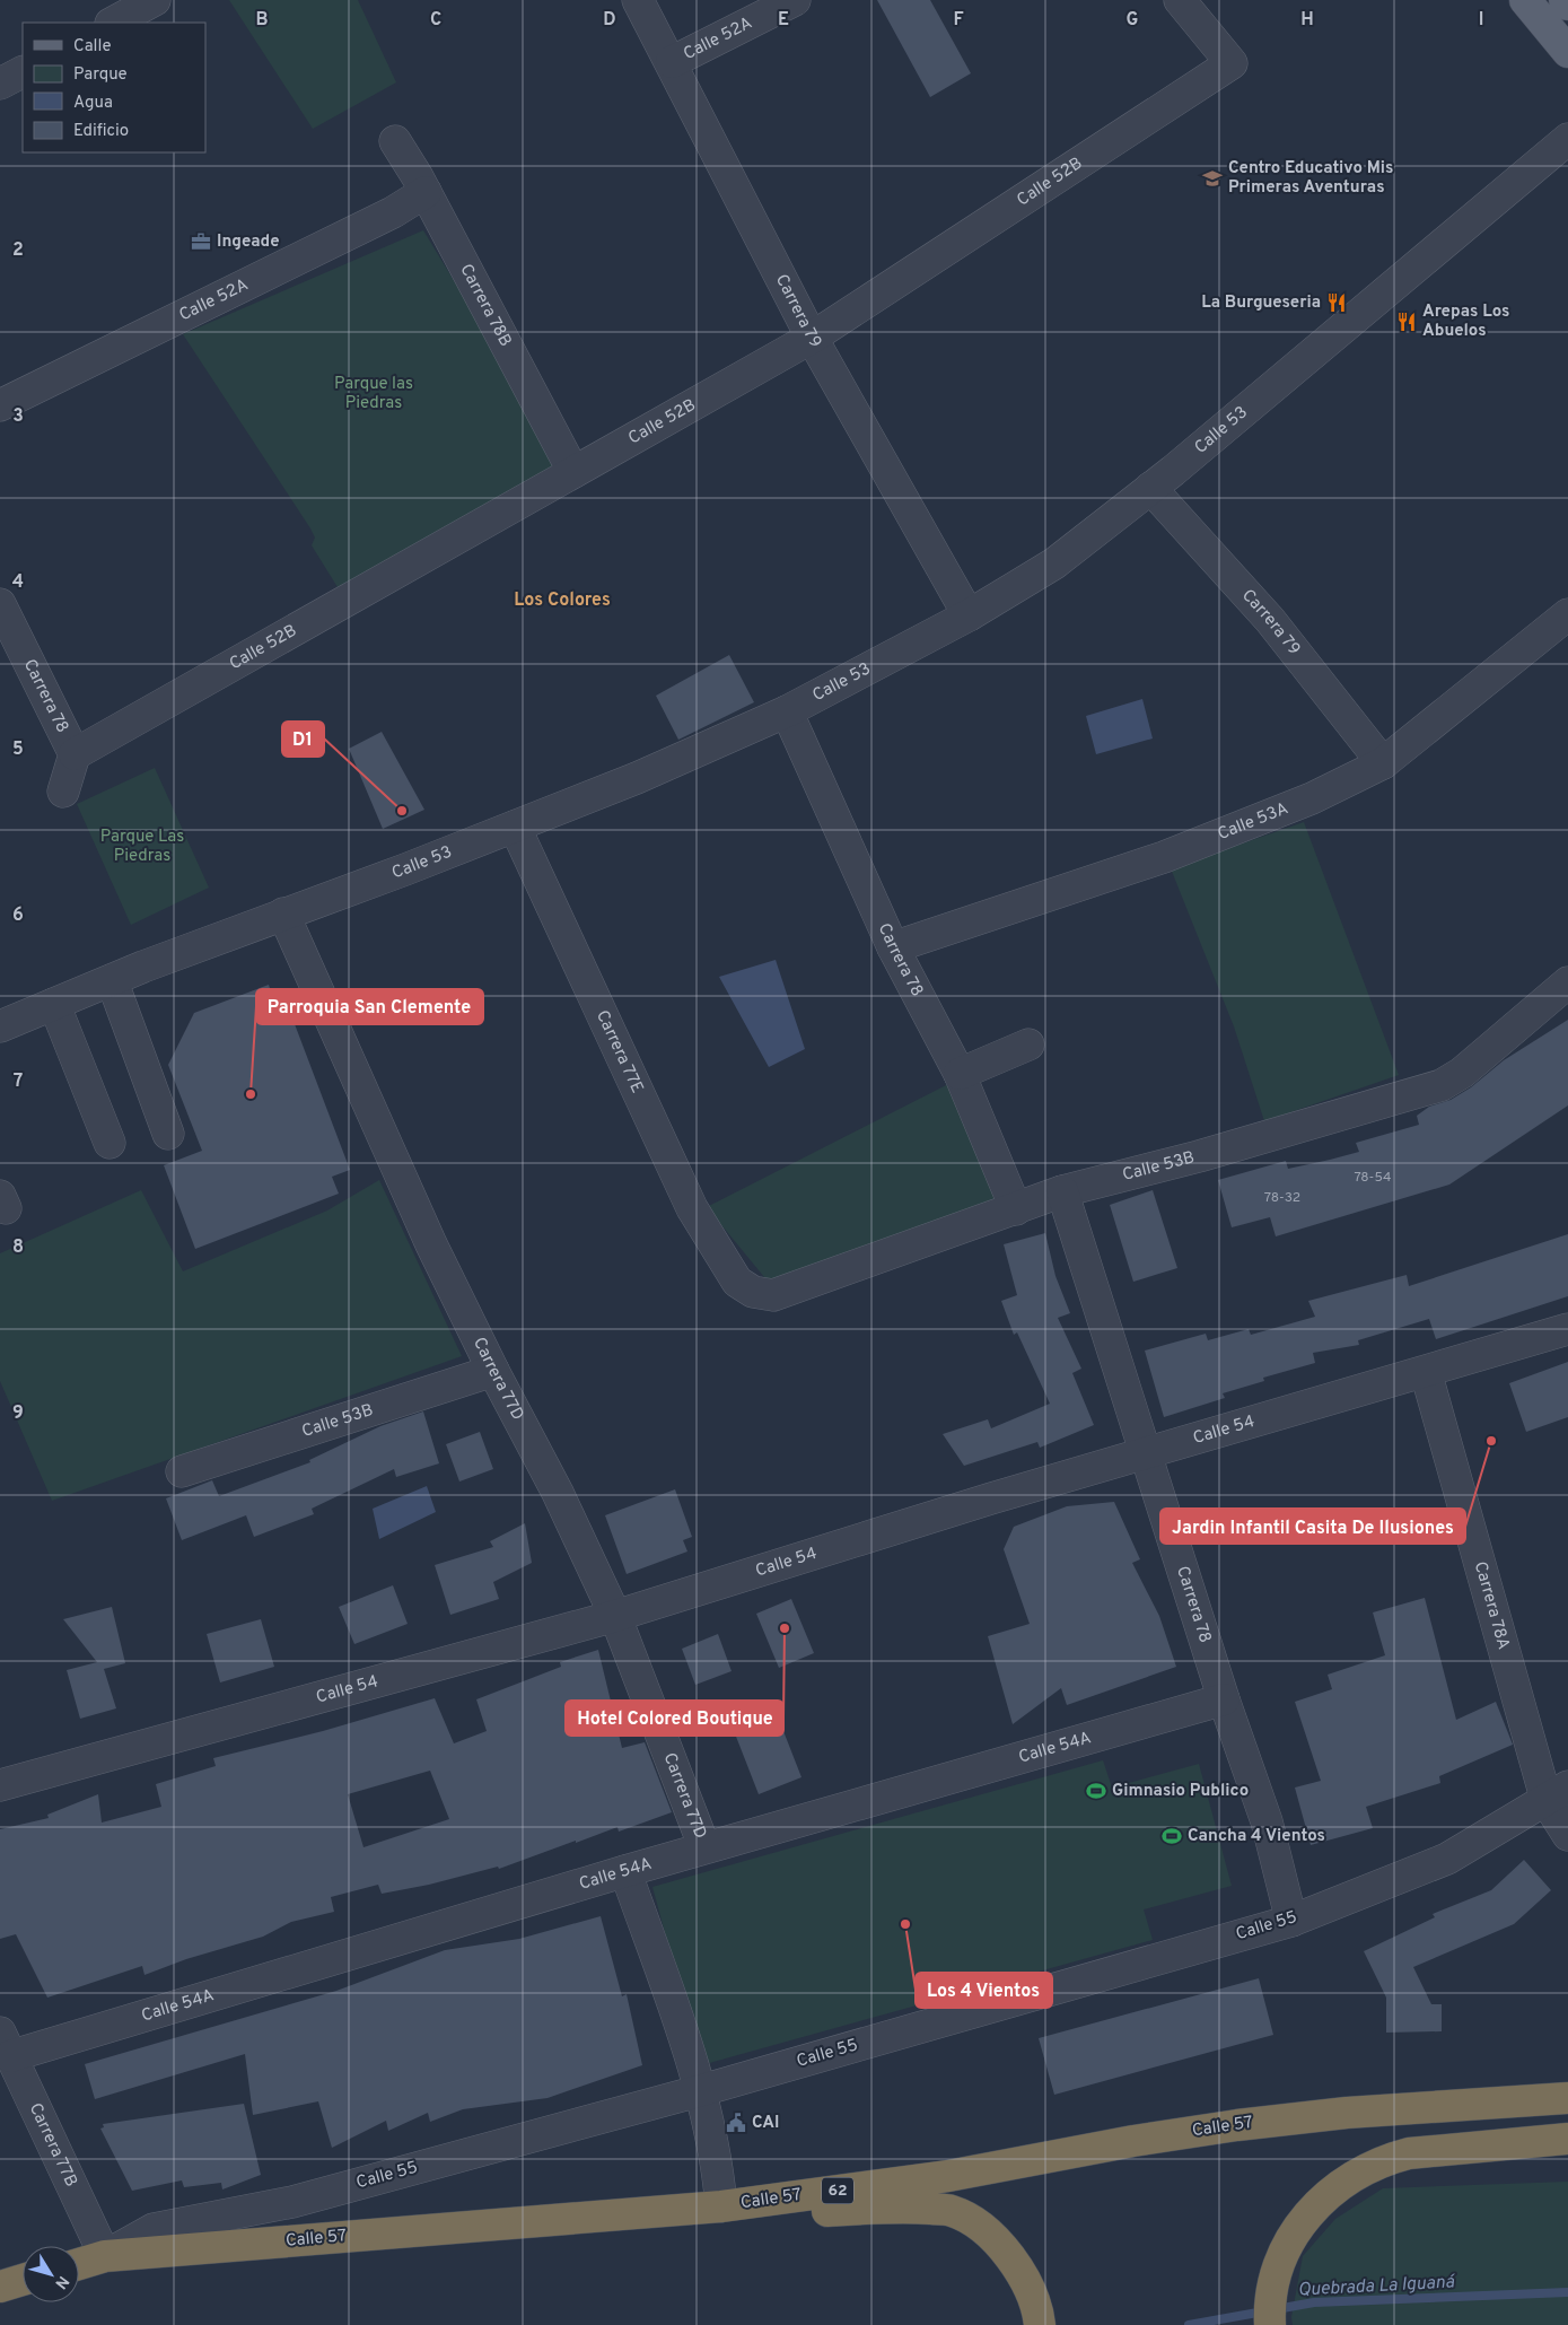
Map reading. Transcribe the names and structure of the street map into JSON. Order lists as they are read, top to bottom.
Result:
{
  "streets": {
    "highway": ["Calle 55", "Calle 57", "62"],
    "street": [
      "Calle 52A",
      "Calle 52B",
      "Carrera 78B",
      "Carrera 79",
      "Calle 53",
      "Carrera 78",
      "Calle 53A",
      "Carrera 77E",
      "Calle 53B",
      "Carrera 77D",
      "Calle 54",
      "Carrera 78A",
      "Calle 54A",
      "Carrera 77B"
    ]
  },
  "crossings": [
    ["Calle 52A", "Carrera 78B"],
    ["Calle 52A", "Carrera 79"],
    ["Calle 52B", "Carrera 78B"],
    ["Calle 52B", "Carrera 79"],
    ["Calle 52B", "Carrera 78"],
    ["Carrera 79", "Calle 53"],
    ["Carrera 79", "Calle 53A"],
    ["Calle 53", "Carrera 78"],
    ["Calle 53", "Carrera 77E"],
    ["Calle 53", "Carrera 77D"],
    ["Carrera 78", "Calle 53A"],
    ["Carrera 78", "Calle 53B"],
    ["Carrera 78", "Calle 54"],
    ["Carrera 78", "Calle 54A"],
    ["Carrera 78", "Calle 55"],
    ["Carrera 77E", "Calle 53B"],
    ["Calle 53B", "Carrera 77D"],
    ["Carrera 77D", "Calle 54"],
    ["Carrera 77D", "Calle 54A"],
    ["Calle 54", "Carrera 78A"],
    ["Carrera 78A", "Calle 55"],
    ["Calle 54A", "Carrera 77B"],
    ["Calle 55", "Calle 57"],
    ["Calle 55", "Carrera 77B"],
    ["Calle 57", "Carrera 77B"]
  ],
  "districts": ["Los Colores"],
  "water": ["Quebrada La Iguaná"],
  "parks": ["Parque las Piedras", "Parque Las Piedras"],
  "places": {
    "school or university": ["Centro Educativo Mis Primeras Aventuras"],
    "office": ["Ingeade"],
    "restaurant": ["La Burgueseria", "Arepas Los Abuelos"],
    "other": [
      "D1",
      "Parroquia San Clemente",
      "Jardin Infantil Casita De Ilusiones",
      "Hotel Colored Boutique",
      "Los 4 Vientos"
    ],
    "sports": ["Gimnasio Publico", "Cancha 4 Vientos"],
    "public building": ["CAI"]
  },
  "house_numbers": ["78-54", "78-32"],
  "legend": [
    "Calle",
    "Parque",
    "Agua",
    "Edificio"
  ],
  "north": "bottom right",
  "grid": {
    "columns": [
      "B",
      "C",
      "D",
      "E",
      "F",
      "G",
      "H",
      "I"
    ],
    "rows": [
      "2",
      "3",
      "4",
      "5",
      "6",
      "7",
      "8",
      "9"
    ]
  }
}
